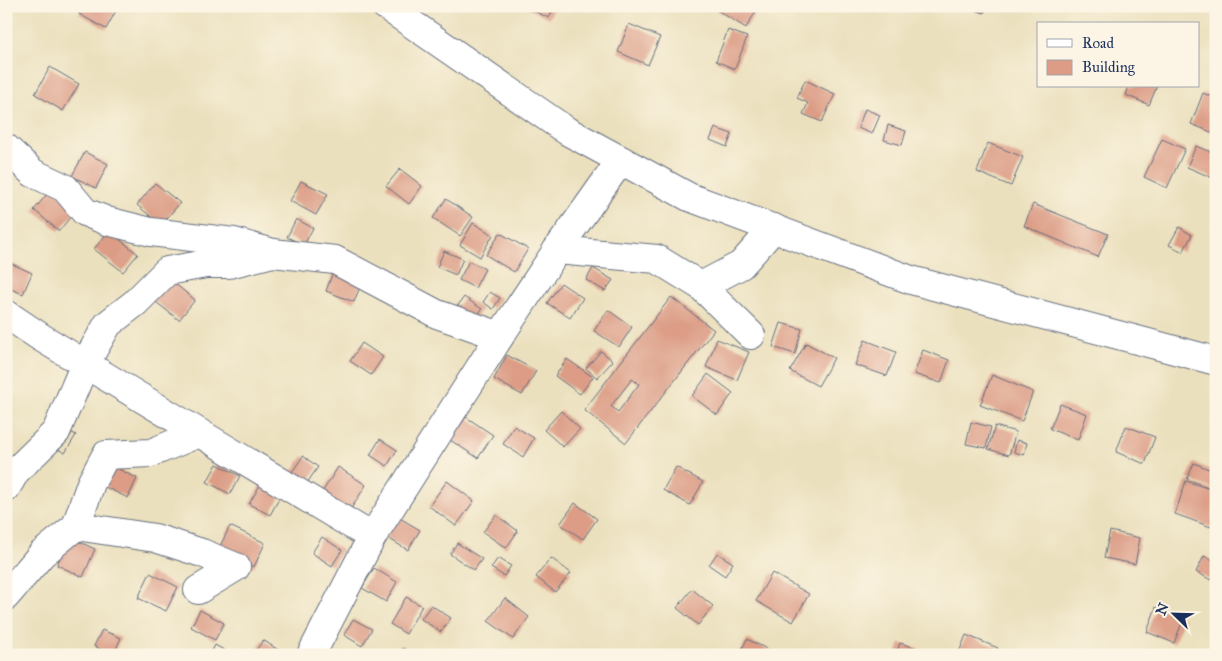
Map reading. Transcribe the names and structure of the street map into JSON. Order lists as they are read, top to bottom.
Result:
{
  "legend": ["Road", "Building"],
  "north": "top left"
}
